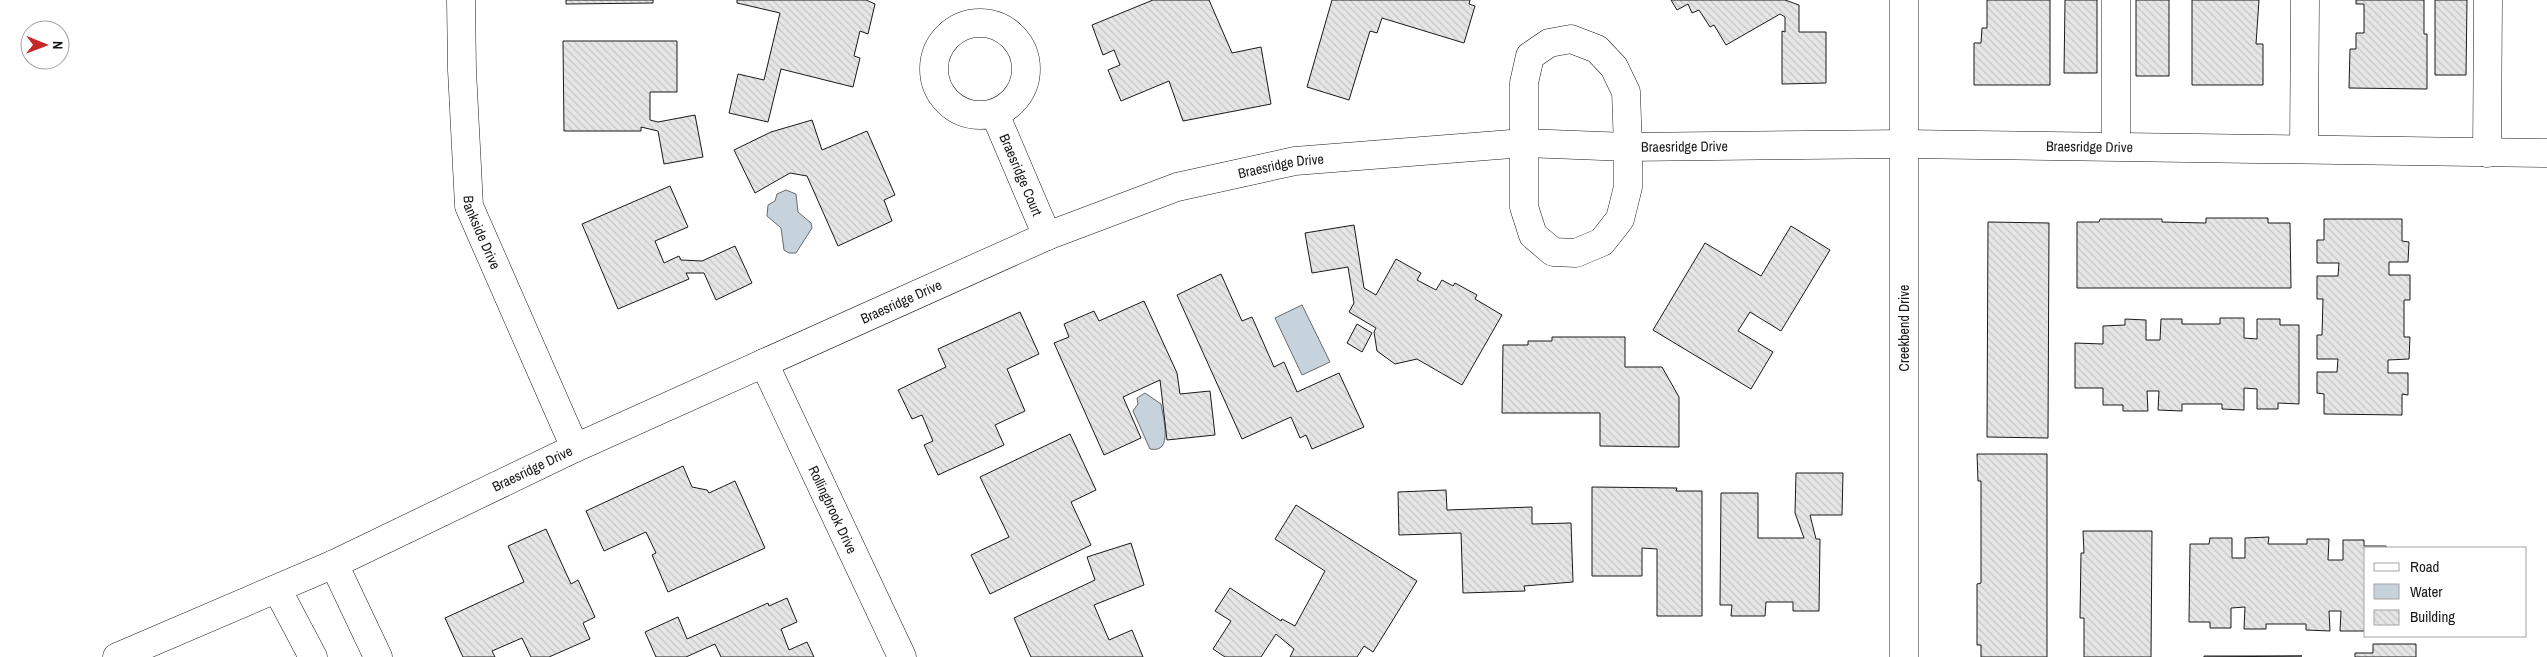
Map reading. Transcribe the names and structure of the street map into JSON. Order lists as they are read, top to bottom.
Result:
{
  "streets": {
    "street": [
      "Braesridge Drive",
      "Braesridge Court",
      "Bankside Drive",
      "Creekbend Drive",
      "Rollingbrook Drive"
    ]
  },
  "crossings": [
    ["Braesridge Drive", "Braesridge Court"],
    ["Braesridge Drive", "Bankside Drive"],
    ["Braesridge Drive", "Creekbend Drive"],
    ["Braesridge Drive", "Rollingbrook Drive"]
  ],
  "legend": ["Road", "Water", "Building"],
  "north": "right"
}
